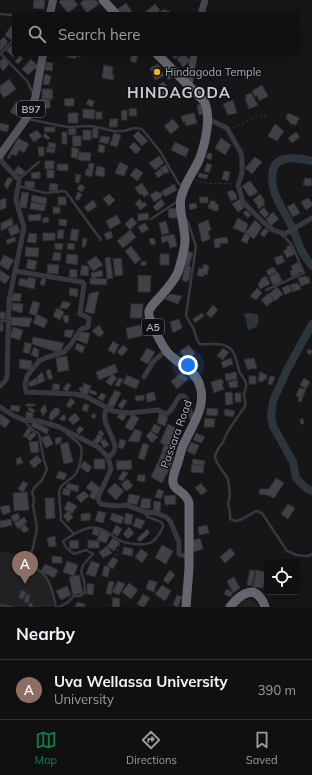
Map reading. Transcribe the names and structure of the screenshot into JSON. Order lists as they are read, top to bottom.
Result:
{
  "streets": {
    "highway": ["A5", "Passara Road"],
    "main road": ["B97"]
  },
  "districts": ["HINDAGODA"],
  "places": ["Hindagoda Temple"],
  "page": {
    "search": "Search here",
    "pins": "A",
    "heading": "Nearby",
    "list": [
      {
        "mark": "A",
        "name": "Uva Wellassa University",
        "note": "University",
        "value": "390 m"
      }
    ],
    "nav": ["Map", "Directions", "Saved"]
  }
}
